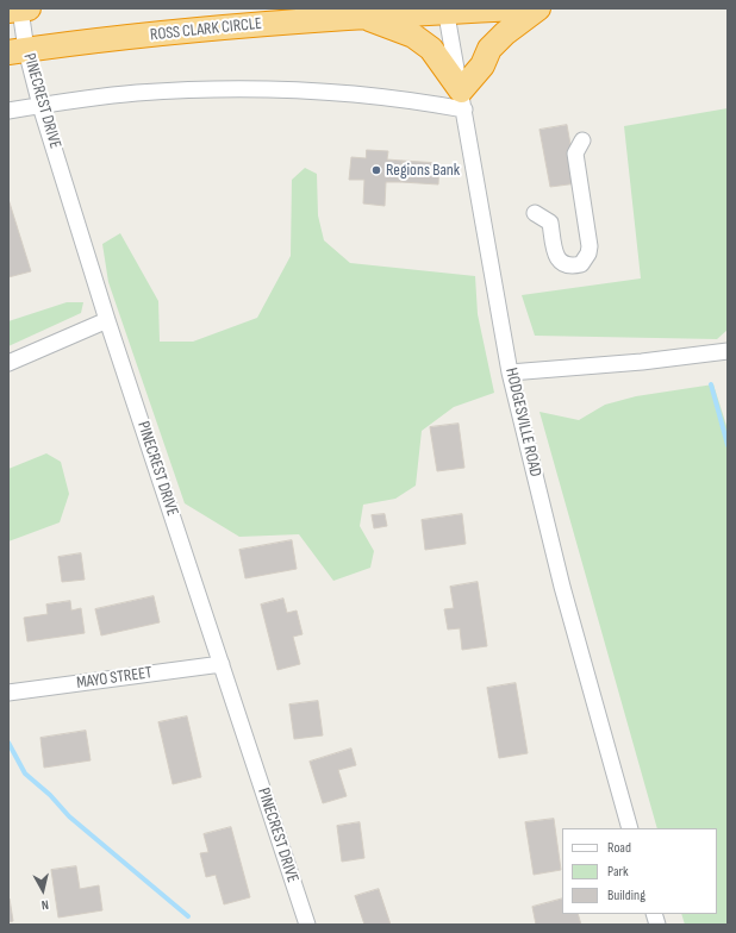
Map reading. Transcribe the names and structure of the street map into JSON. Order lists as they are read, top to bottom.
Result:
{
  "streets": {
    "highway": ["ROSS CLARK CIRCLE"],
    "street": ["PINECREST DRIVE", "HODGESVILLE ROAD", "MAYO STREET"]
  },
  "crossings": [
    ["ROSS CLARK CIRCLE", "PINECREST DRIVE"],
    ["ROSS CLARK CIRCLE", "HODGESVILLE ROAD"],
    ["PINECREST DRIVE", "MAYO STREET"]
  ],
  "places": ["Regions Bank"],
  "legend": ["Road", "Park", "Building"],
  "north": "bottom"
}
